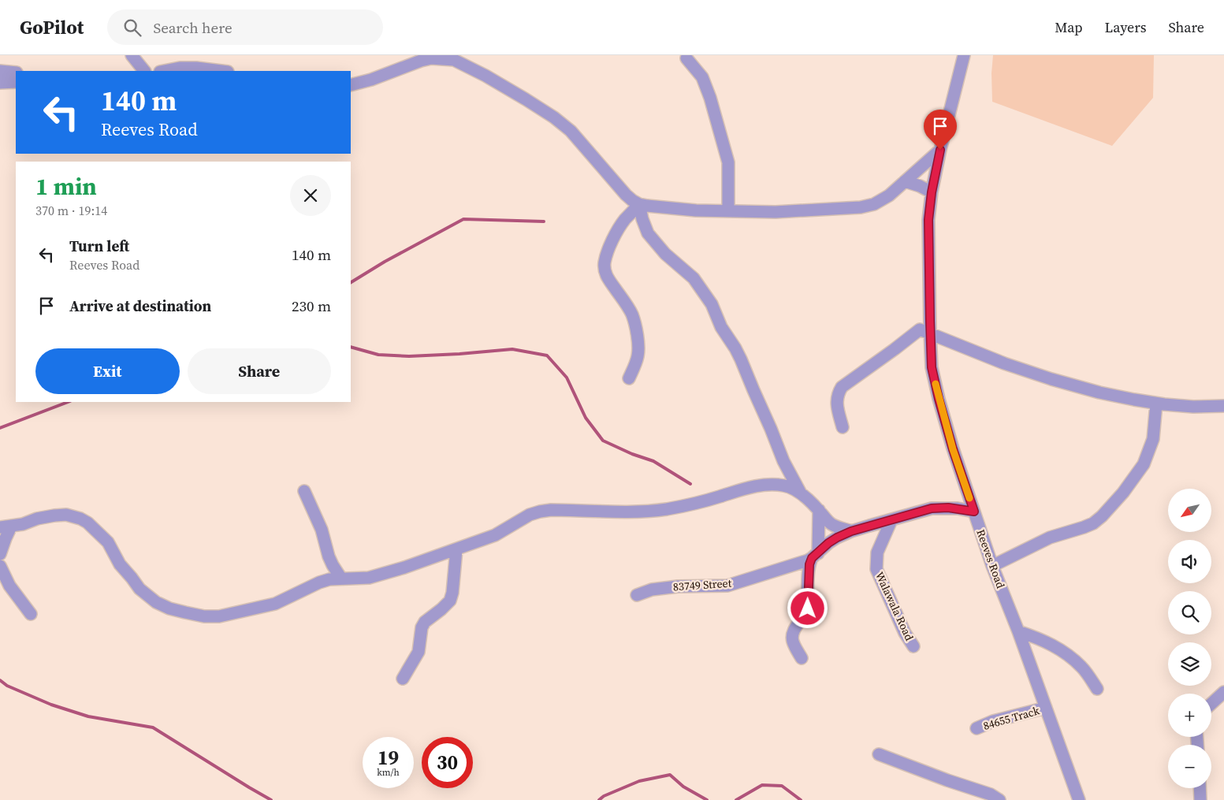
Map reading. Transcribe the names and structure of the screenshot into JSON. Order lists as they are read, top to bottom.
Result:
{
  "streets": {
    "street": [
      "Reeves Road",
      "83749 Street",
      "Walawala Road",
      "84655 Track"
    ]
  },
  "crossings": [
    ["Reeves Road", "83749 Street"],
    ["Reeves Road", "84655 Track"],
    ["83749 Street", "Walawala Road"]
  ],
  "north": "bottom left",
  "page": {
    "header": "GoPilot",
    "search": "Search here",
    "nav": ["Map", "Layers", "Share"],
    "turn": ["140 m", "Reeves Road"],
    "heading": ["1 min", "370 m · 19:14"],
    "list": [
      {
        "name": "Turn left",
        "note": "Reeves Road",
        "value": "140 m"
      },
      {
        "name": "Arrive at destination",
        "value": "230 m"
      }
    ],
    "buttons": ["Exit", "Share"],
    "map_buttons": ["+", "−"],
    "speed": "19 km/h",
    "limit": "30"
  }
}
